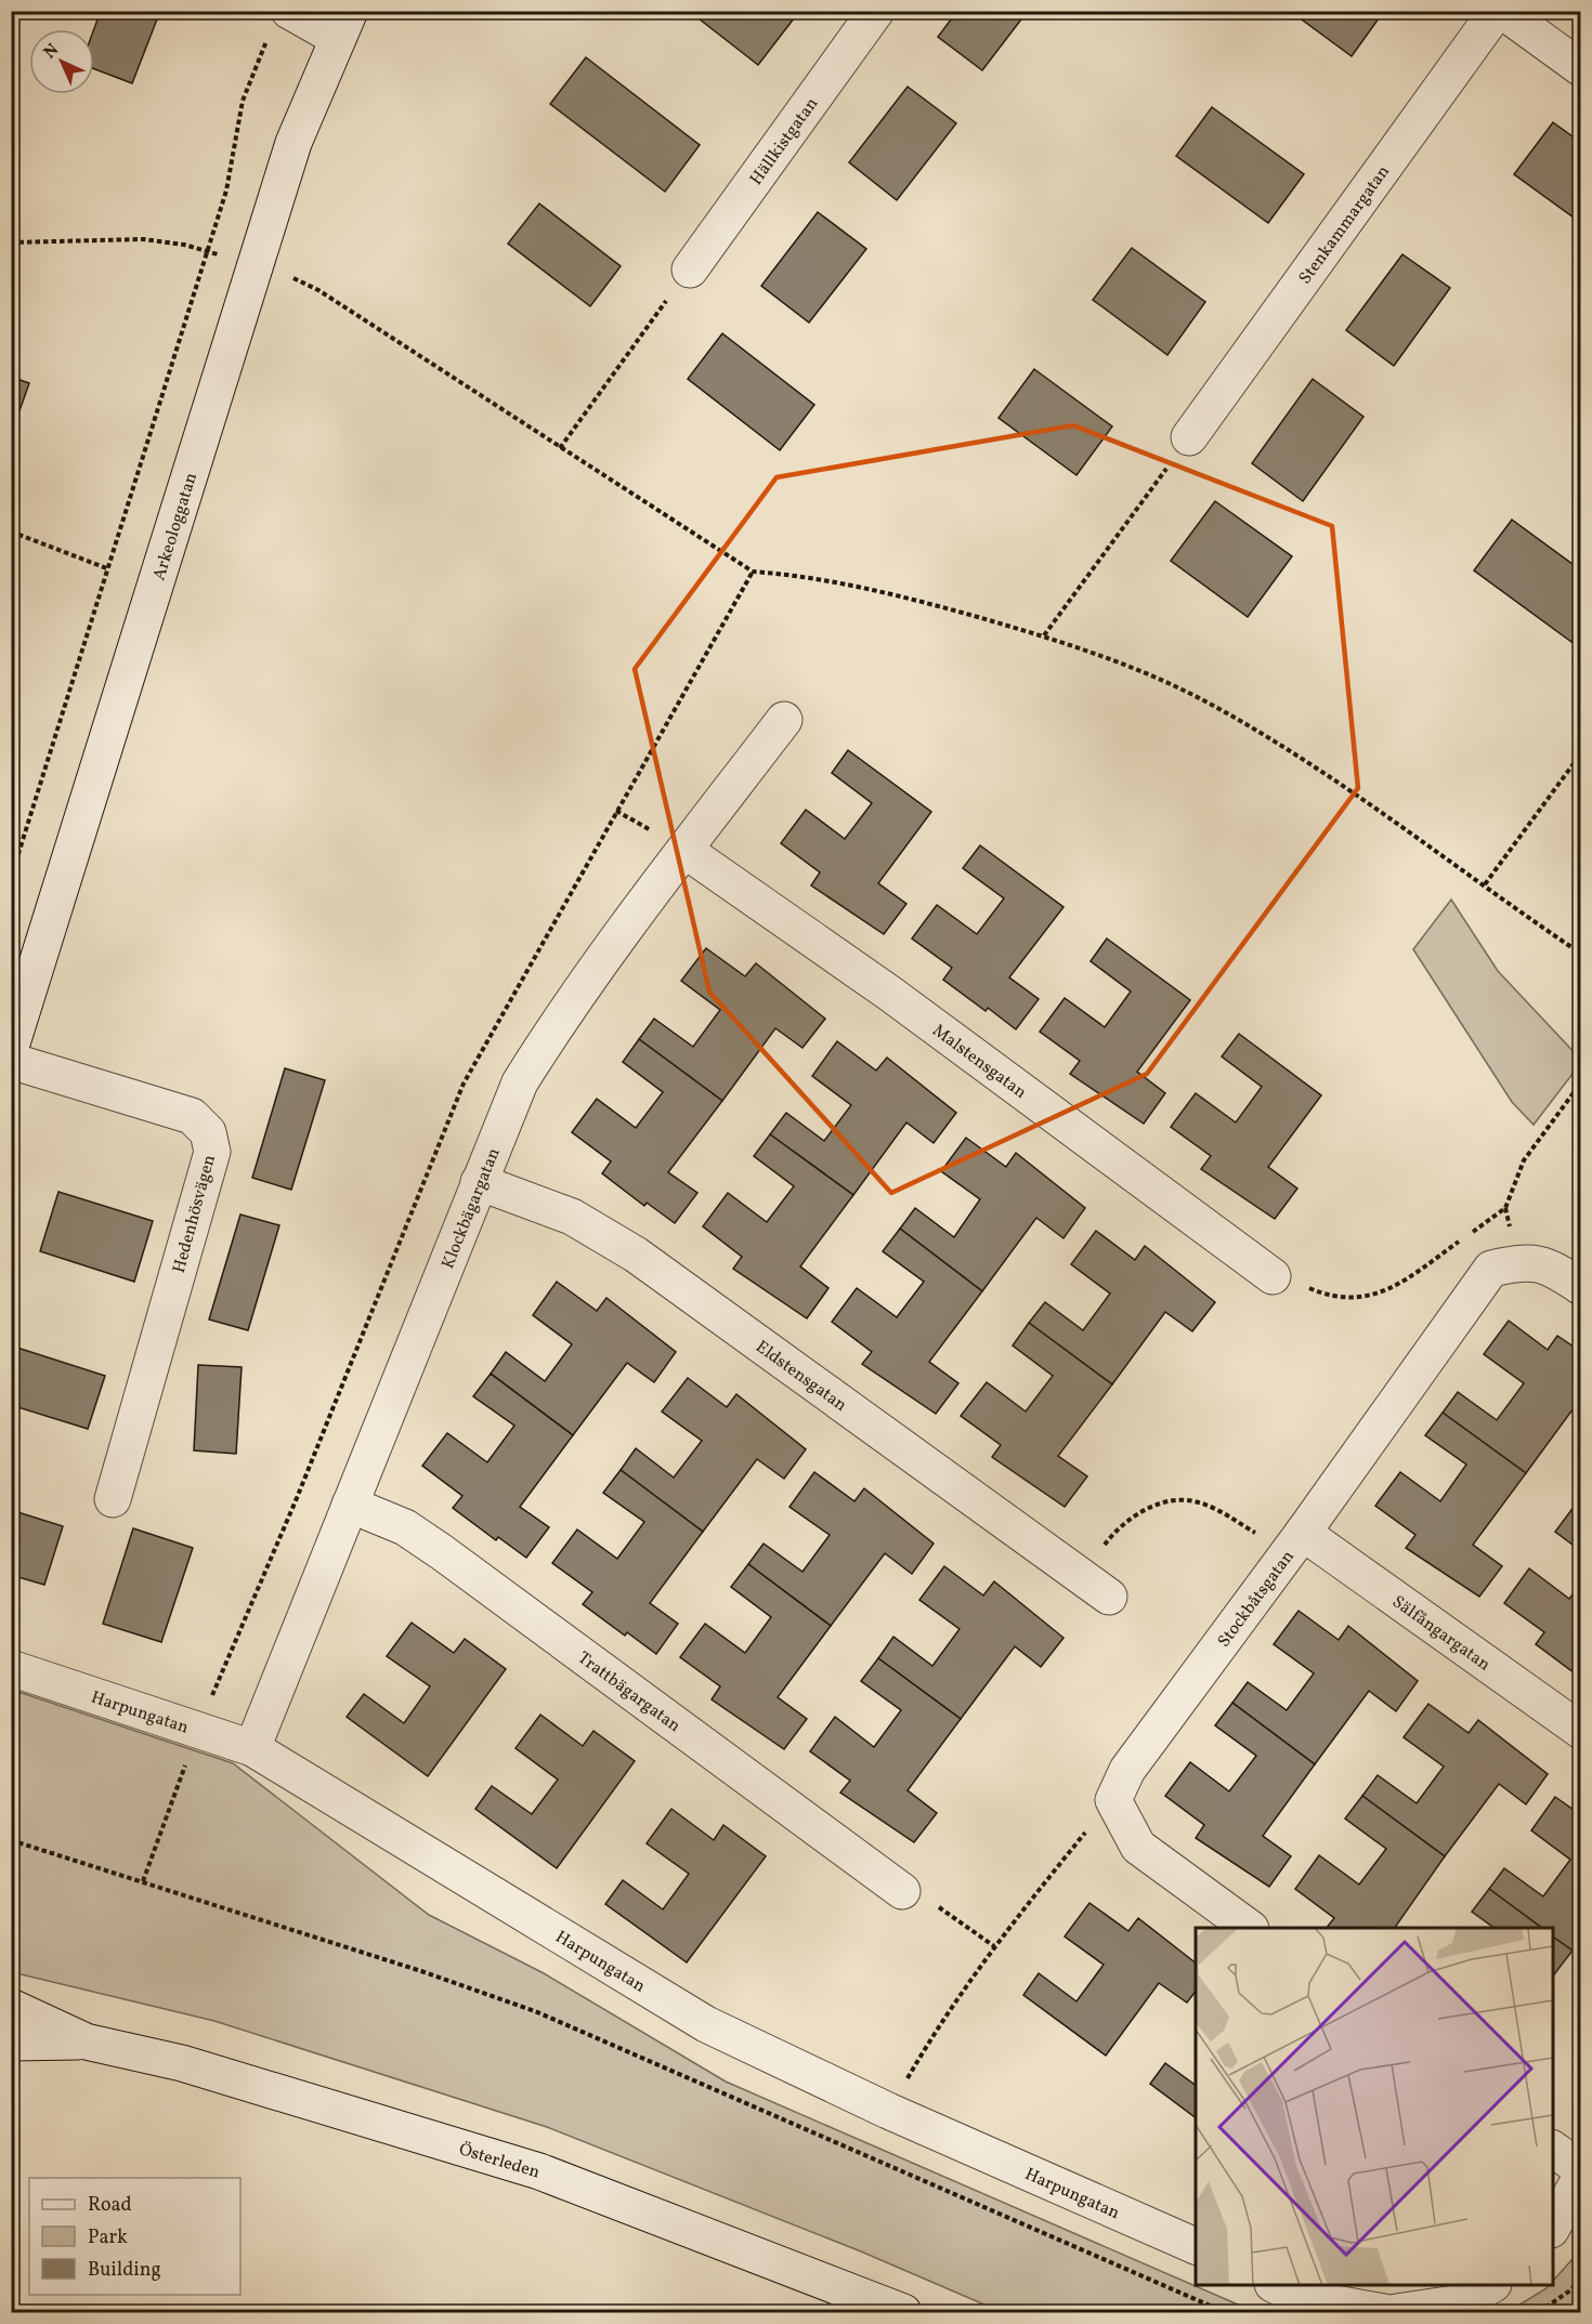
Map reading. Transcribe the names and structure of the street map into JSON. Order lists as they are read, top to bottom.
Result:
{
  "streets": {
    "street": [
      "Hällkistgatan",
      "Stenkammargatan",
      "Arkeologgatan",
      "Malstensgatan",
      "Klockbägargatan",
      "Hedenhösvägen",
      "Eldstensgatan",
      "Stockbåtsgatan",
      "Sälfångargatan",
      "Trattbägargatan",
      "Harpungatan",
      "Österleden"
    ]
  },
  "crossings": [
    ["Malstensgatan", "Klockbägargatan"],
    ["Klockbägargatan", "Eldstensgatan"],
    ["Klockbägargatan", "Trattbägargatan"],
    ["Klockbägargatan", "Harpungatan"],
    ["Stockbåtsgatan", "Sälfångargatan"]
  ],
  "legend": ["Road", "Park", "Building"],
  "north": "top left"
}
